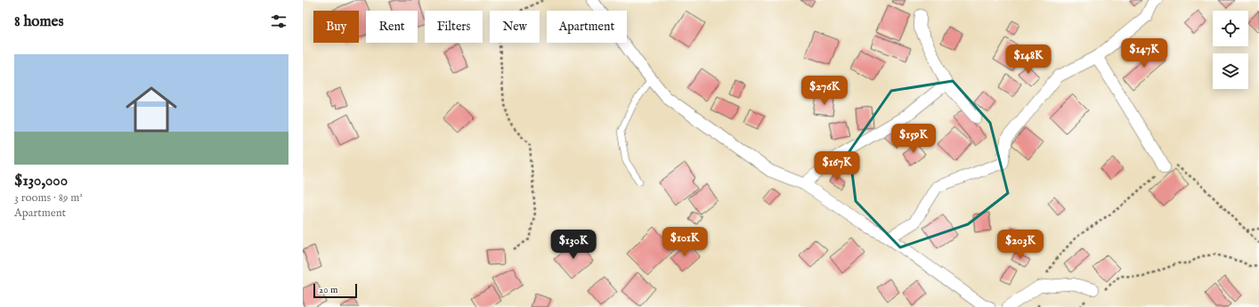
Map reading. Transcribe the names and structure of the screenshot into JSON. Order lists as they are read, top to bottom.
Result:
{
  "scale_bar": "20 m",
  "page": {
    "heading": "8 homes",
    "chip": [
      "Buy",
      "Rent",
      "Filters",
      "New",
      "Apartment"
    ],
    "price": [
      "$147K",
      "$148K",
      "$276K",
      "$159K",
      "$167K",
      "$101K",
      "$130K",
      "$203K"
    ],
    "list": [
      {
        "name": "$130,000",
        "note": "3 rooms · 89 m² · Apartment"
      }
    ],
    "scale": "20 m"
  }
}
